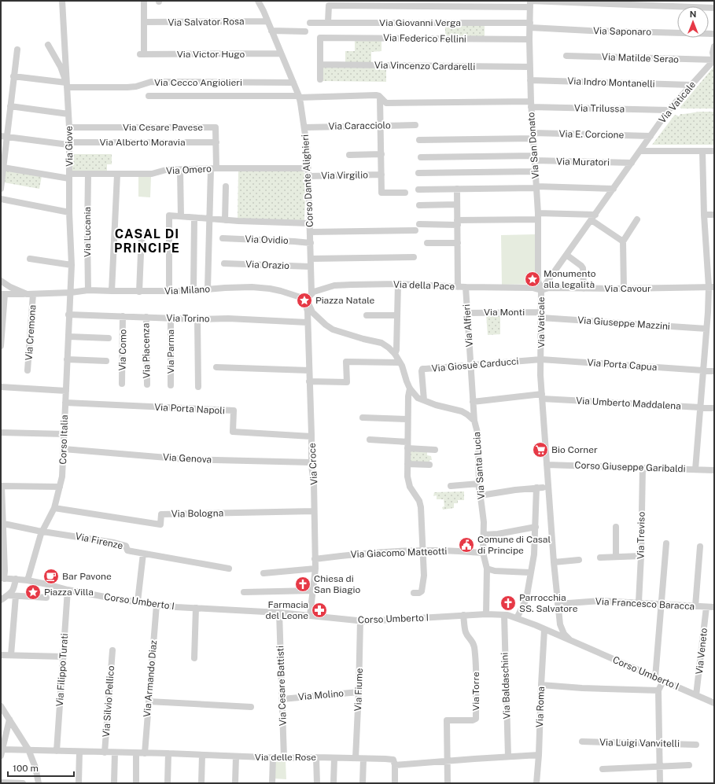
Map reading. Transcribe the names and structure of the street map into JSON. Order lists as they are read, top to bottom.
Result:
{
  "streets": {
    "street": [
      "Via Salvator Rosa",
      "Via Giovanni Verga",
      "Via Saponaro",
      "Via Federico Fellini",
      "Via Victor Hugo",
      "Via Matilde Serao",
      "Via Vincenzo Cardarelli",
      "Via Cecco Angiolieri",
      "Via Indro Montanelli",
      "Via Vaticale",
      "Via Trilussa",
      "Via Caracciolo",
      "Via Cesare Pavese",
      "Via E. Corcione",
      "Via Alberto Moravia",
      "Via San Donato",
      "Via Giove",
      "Via Muratori",
      "Via Omero",
      "Via Virgilio",
      "Corso Dante Alighieri",
      "Via Lucania",
      "Via Ovidio",
      "Via Orazio",
      "Via della Pace",
      "Via Cavour",
      "Via Milano",
      "Via Monti",
      "Via Torino",
      "Via Giuseppe Mazzini",
      "Via Alfieri",
      "Via Cremona",
      "Via Como",
      "Via Piacenza",
      "Via Parma",
      "Via Giosuè Carducci",
      "Via Porta Capua",
      "Via Umberto Maddalena",
      "Via Porta Napoli",
      "Corso Italia",
      "Via Genova",
      "Via Croce",
      "Via Santa Lucia",
      "Corso Giuseppe Garibaldi",
      "Via Bologna",
      "Via Treviso",
      "Via Firenze",
      "Via Giacomo Matteotti",
      "Corso Umberto I",
      "Via Francesco Baracca",
      "Via Veneto",
      "Via Filippo Turati",
      "Via Armando Diaz",
      "Via Cesare Battisti",
      "Via Baldaschini",
      "Via Fiume",
      "Via Torre",
      "Via Molino",
      "Via Silvio Pellico",
      "Via Roma",
      "Via Luigi Vanvitelli",
      "Via delle Rose"
    ]
  },
  "crossings": [
    ["Via Salvator Rosa", "Via Victor Hugo"],
    ["Via Salvator Rosa", "Corso Dante Alighieri"],
    ["Via Giovanni Verga", "Via Saponaro"],
    ["Via Giovanni Verga", "Via San Donato"],
    ["Via Saponaro", "Via San Donato"],
    ["Via Federico Fellini", "Via Vincenzo Cardarelli"],
    ["Via Federico Fellini", "Via San Donato"],
    ["Via Victor Hugo", "Corso Dante Alighieri"],
    ["Via Matilde Serao", "Via Vaticale"],
    ["Via Vincenzo Cardarelli", "Via San Donato"],
    ["Via Cecco Angiolieri", "Via Giove"],
    ["Via Cecco Angiolieri", "Corso Dante Alighieri"],
    ["Via Indro Montanelli", "Via Vaticale"],
    ["Via Indro Montanelli", "Via San Donato"],
    ["Via Vaticale", "Via Trilussa"],
    ["Via Vaticale", "Via E. Corcione"],
    ["Via Vaticale", "Via San Donato"],
    ["Via Vaticale", "Via Muratori"],
    ["Via Vaticale", "Via della Pace"],
    ["Via Vaticale", "Via Cavour"],
    ["Via Vaticale", "Via Monti"],
    ["Via Vaticale", "Via Giuseppe Mazzini"],
    ["Via Vaticale", "Via Giosuè Carducci"],
    ["Via Vaticale", "Via Porta Capua"],
    ["Via Vaticale", "Via Umberto Maddalena"],
    ["Via Vaticale", "Corso Giuseppe Garibaldi"],
    ["Via Vaticale", "Corso Umberto I"],
    ["Via Vaticale", "Via Francesco Baracca"],
    ["Via Vaticale", "Via Roma"],
    ["Via Trilussa", "Via San Donato"],
    ["Via Trilussa", "Corso Dante Alighieri"],
    ["Via Caracciolo", "Corso Dante Alighieri"],
    ["Via Cesare Pavese", "Via Alberto Moravia"],
    ["Via Cesare Pavese", "Via Giove"],
    ["Via Cesare Pavese", "Via Omero"],
    ["Via Cesare Pavese", "Via Milano"],
    ["Via E. Corcione", "Via San Donato"],
    ["Via Alberto Moravia", "Via Giove"],
    ["Via San Donato", "Via Muratori"],
    ["Via San Donato", "Via della Pace"],
    ["Via San Donato", "Via Cavour"],
    ["Via Giove", "Via Omero"],
    ["Via Giove", "Via Milano"],
    ["Via Giove", "Corso Italia"],
    ["Via Omero", "Corso Dante Alighieri"],
    ["Via Omero", "Via Lucania"],
    ["Via Virgilio", "Corso Dante Alighieri"],
    ["Corso Dante Alighieri", "Via Ovidio"],
    ["Corso Dante Alighieri", "Via Orazio"],
    ["Corso Dante Alighieri", "Via della Pace"],
    ["Corso Dante Alighieri", "Via Milano"],
    ["Corso Dante Alighieri", "Via Croce"],
    ["Corso Dante Alighieri", "Via Santa Lucia"],
    ["Via Lucania", "Via Milano"],
    ["Via della Pace", "Via Cavour"],
    ["Via della Pace", "Via Milano"],
    ["Via della Pace", "Via Alfieri"],
    ["Via della Pace", "Via Croce"],
    ["Via della Pace", "Via Santa Lucia"],
    ["Via Milano", "Via Cremona"],
    ["Via Milano", "Corso Italia"],
    ["Via Milano", "Via Croce"],
    ["Via Milano", "Via Santa Lucia"],
    ["Via Monti", "Via Giuseppe Mazzini"],
    ["Via Monti", "Via Alfieri"],
    ["Via Torino", "Via Como"],
    ["Via Torino", "Via Piacenza"],
    ["Via Torino", "Via Parma"],
    ["Via Torino", "Corso Italia"],
    ["Via Torino", "Via Croce"],
    ["Via Alfieri", "Via Giosuè Carducci"],
    ["Via Alfieri", "Via Umberto Maddalena"],
    ["Via Alfieri", "Via Santa Lucia"],
    ["Via Giosuè Carducci", "Via Porta Capua"],
    ["Via Giosuè Carducci", "Via Santa Lucia"],
    ["Via Porta Napoli", "Corso Italia"],
    ["Via Porta Napoli", "Via Croce"],
    ["Corso Italia", "Via Genova"],
    ["Corso Italia", "Via Bologna"],
    ["Corso Italia", "Via Firenze"],
    ["Corso Italia", "Corso Umberto I"],
    ["Via Genova", "Via Croce"],
    ["Via Croce", "Via Santa Lucia"],
    ["Via Croce", "Via Bologna"],
    ["Via Croce", "Via Giacomo Matteotti"],
    ["Via Croce", "Corso Umberto I"],
    ["Via Santa Lucia", "Via Giacomo Matteotti"],
    ["Via Santa Lucia", "Corso Umberto I"],
    ["Corso Giuseppe Garibaldi", "Via Treviso"],
    ["Via Treviso", "Via Francesco Baracca"],
    ["Corso Umberto I", "Via Veneto"],
    ["Corso Umberto I", "Via Filippo Turati"],
    ["Corso Umberto I", "Via Armando Diaz"],
    ["Corso Umberto I", "Via Cesare Battisti"],
    ["Corso Umberto I", "Via Baldaschini"],
    ["Corso Umberto I", "Via Fiume"],
    ["Corso Umberto I", "Via Torre"],
    ["Corso Umberto I", "Via Roma"],
    ["Via Francesco Baracca", "Via Veneto"],
    ["Via Filippo Turati", "Via delle Rose"],
    ["Via Armando Diaz", "Via delle Rose"],
    ["Via Cesare Battisti", "Via Molino"],
    ["Via Cesare Battisti", "Via delle Rose"],
    ["Via Fiume", "Via Molino"],
    ["Via Fiume", "Via delle Rose"],
    ["Via Silvio Pellico", "Via delle Rose"]
  ],
  "districts": ["CASAL DI PRINCIPE"],
  "places": {
    "place": ["Monumento alla legalità", "Piazza Natale", "Piazza Villa"],
    "supermarket": ["Bio Corner"],
    "public building": ["Comune di Casal di Principe"],
    "cafe": ["Bar Pavone"],
    "church": ["Chiesa di San Biagio", "Parrocchia SS. Salvatore"],
    "pharmacy": ["Farmacia del Leone"]
  },
  "scale_bar": "100 m",
  "north": "top"
}
